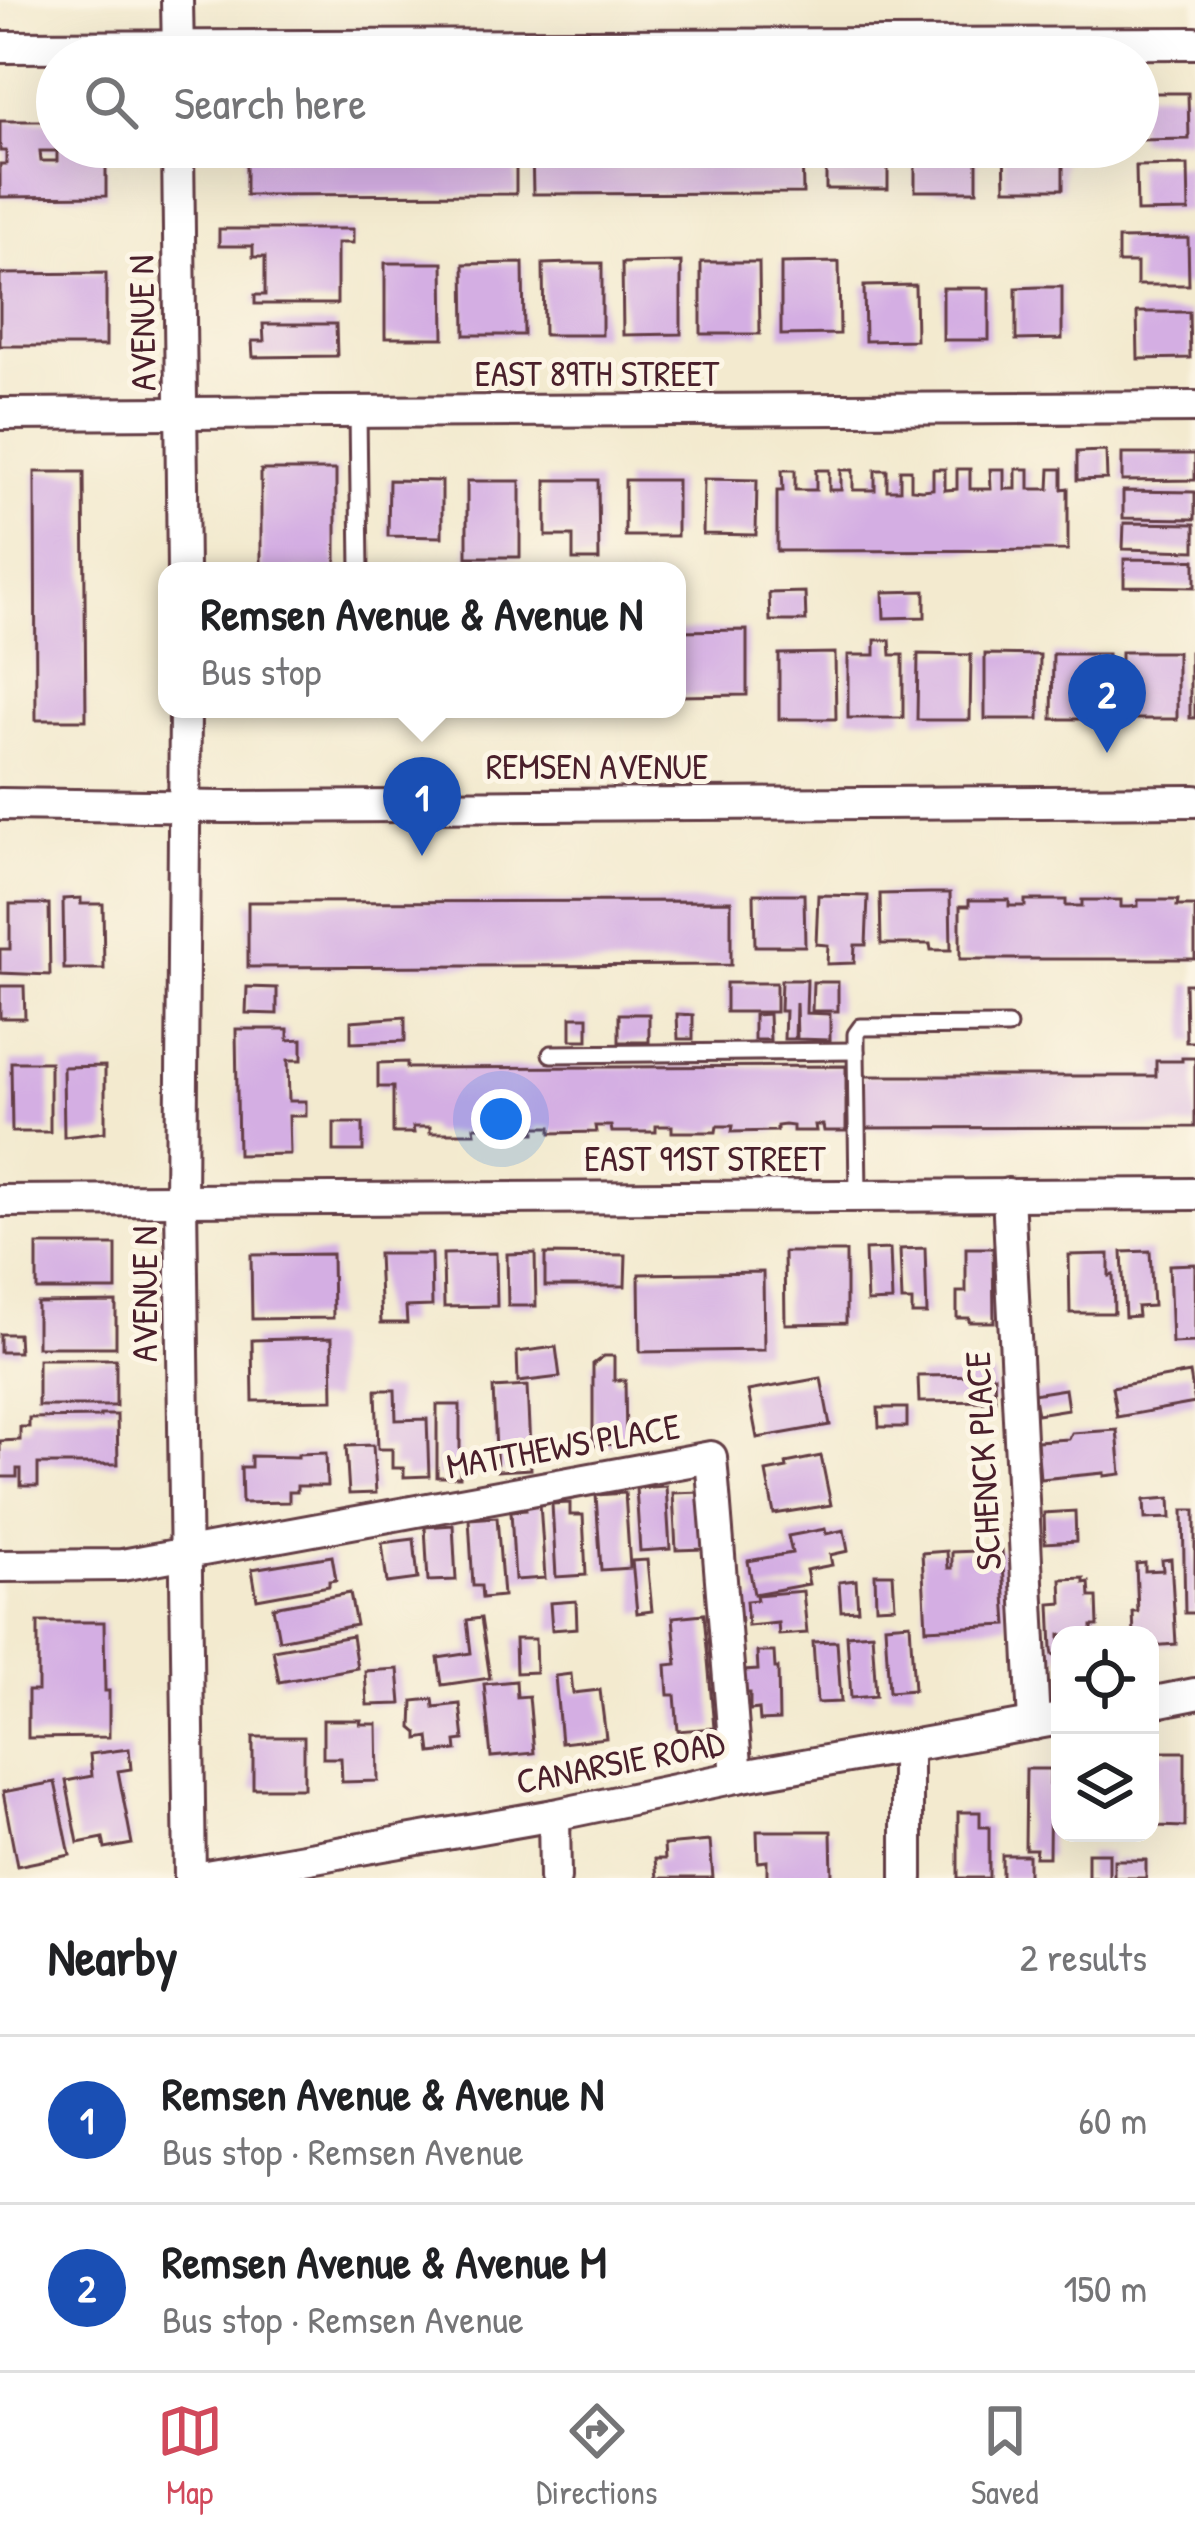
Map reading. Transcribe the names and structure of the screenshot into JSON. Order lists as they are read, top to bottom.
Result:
{
  "streets": {
    "street": [
      "AVENUE N",
      "EAST 89TH STREET",
      "REMSEN AVENUE",
      "EAST 91ST STREET",
      "MATTHEWS PLACE",
      "SCHENCK PLACE",
      "CANARSIE ROAD"
    ]
  },
  "crossings": [
    ["AVENUE N", "EAST 89TH STREET"],
    ["AVENUE N", "REMSEN AVENUE"],
    ["AVENUE N", "EAST 91ST STREET"],
    ["AVENUE N", "MATTHEWS PLACE"],
    ["AVENUE N", "CANARSIE ROAD"],
    ["EAST 91ST STREET", "SCHENCK PLACE"],
    ["MATTHEWS PLACE", "CANARSIE ROAD"],
    ["SCHENCK PLACE", "CANARSIE ROAD"]
  ],
  "page": {
    "search": "Search here",
    "popup": ["Remsen Avenue & Avenue N", "Bus stop"],
    "pins": ["2", "1"],
    "heading": ["Nearby", "2 results"],
    "list": [
      {
        "mark": "1",
        "name": "Remsen Avenue & Avenue N",
        "note": "Bus stop · Remsen Avenue",
        "value": "60 m"
      },
      {
        "mark": "2",
        "name": "Remsen Avenue & Avenue M",
        "note": "Bus stop · Remsen Avenue",
        "value": "150 m"
      }
    ],
    "nav": ["Map", "Directions", "Saved"]
  }
}
